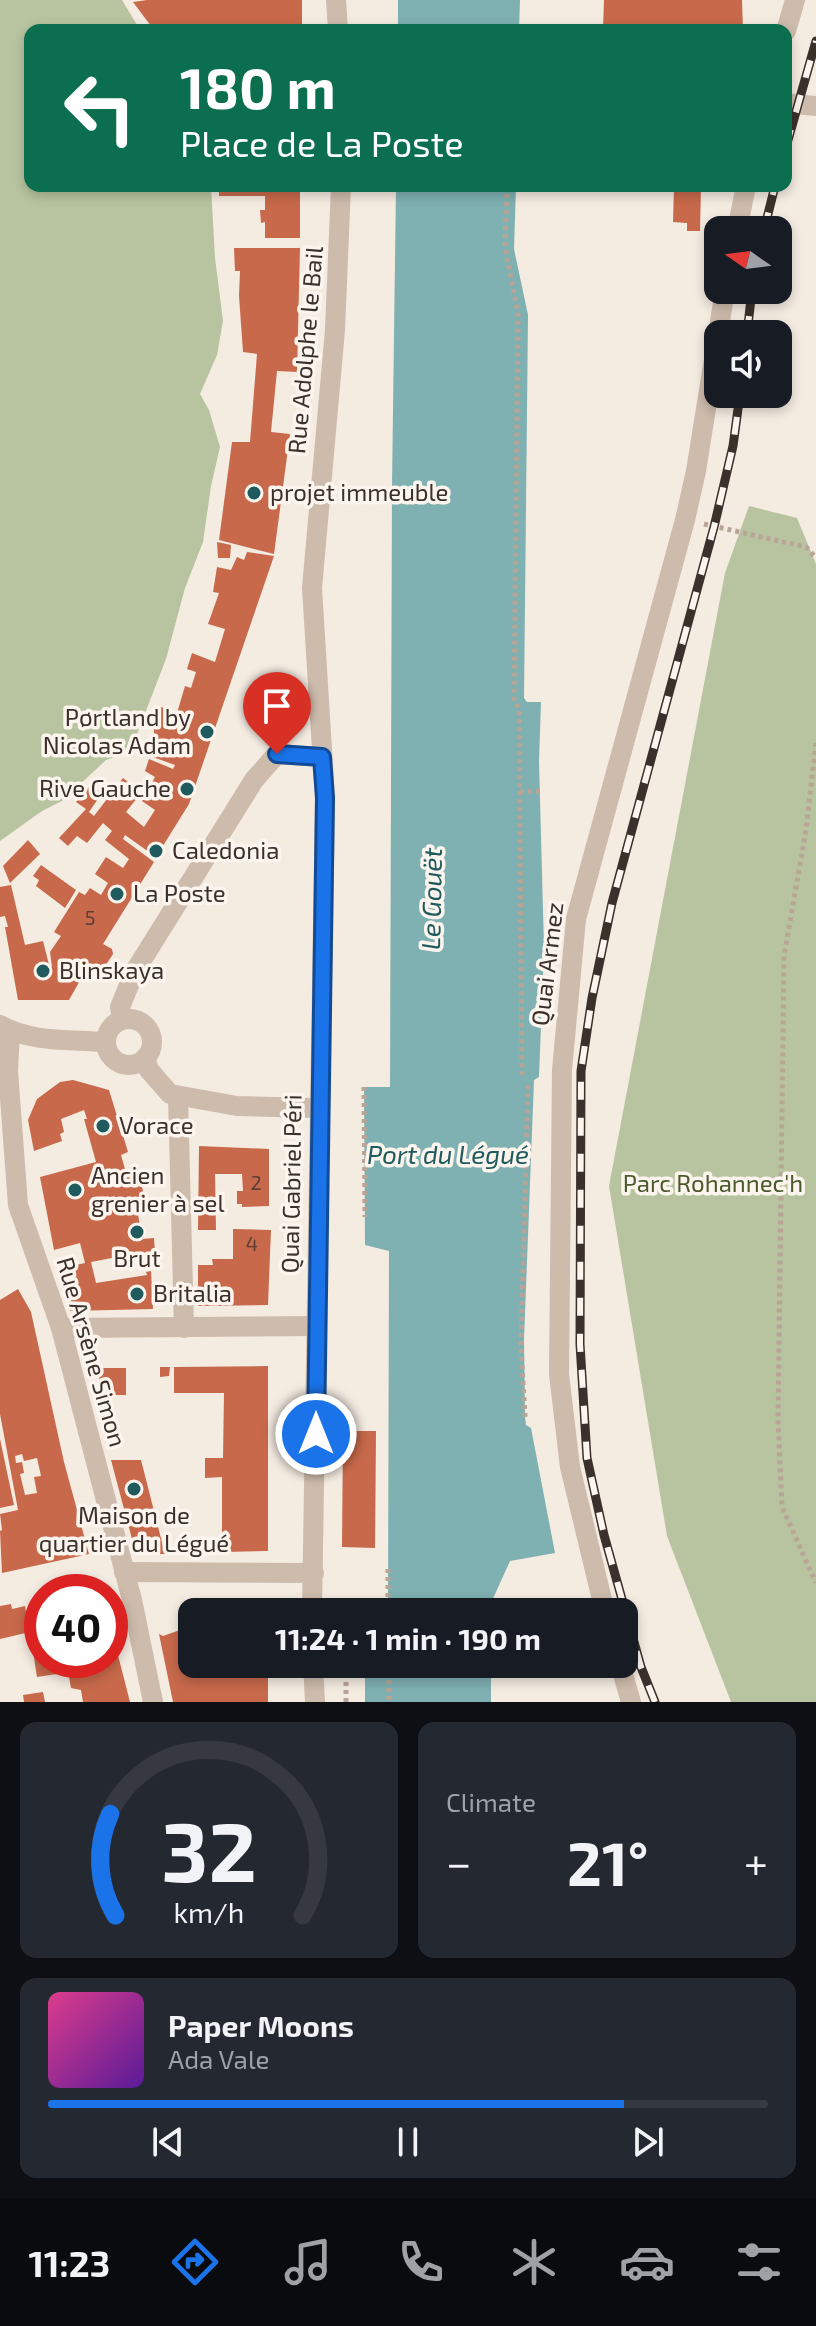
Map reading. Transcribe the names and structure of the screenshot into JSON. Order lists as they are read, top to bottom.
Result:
{
  "streets": {
    "street": [
      "Rue Adolphe le Bail",
      "Quai Armez",
      "Quai Gabriel Péri",
      "Rue Arsène Simon"
    ]
  },
  "crossings": [
    ["Rue Adolphe le Bail", "Quai Gabriel Péri"]
  ],
  "water": ["Le Gouët", "Port du Légué"],
  "parks": ["Parc Rohannec'h"],
  "places": [
    "projet immeuble",
    "Pørtland by Nicolas Adam",
    "Rive Gauche",
    "Caledonia",
    "La Poste",
    "Blinskaya",
    "Vorace",
    "Ancien grenier à sel",
    "Brut",
    "Britalia",
    "Maison de quartier du Légué"
  ],
  "house_numbers": ["5", "2", "4"],
  "north": "left",
  "page": {
    "turn": ["180 m", "Place de La Poste"],
    "limit": "40",
    "trip": "11:24 · 1 min · 190 m",
    "tile": "Climate",
    "heat": ["−", "21°", "+"],
    "song": ["Paper Moons", "Ada Vale"],
    "tabs": "11:23",
    "gauge": ["32", "km/h"]
  }
}
